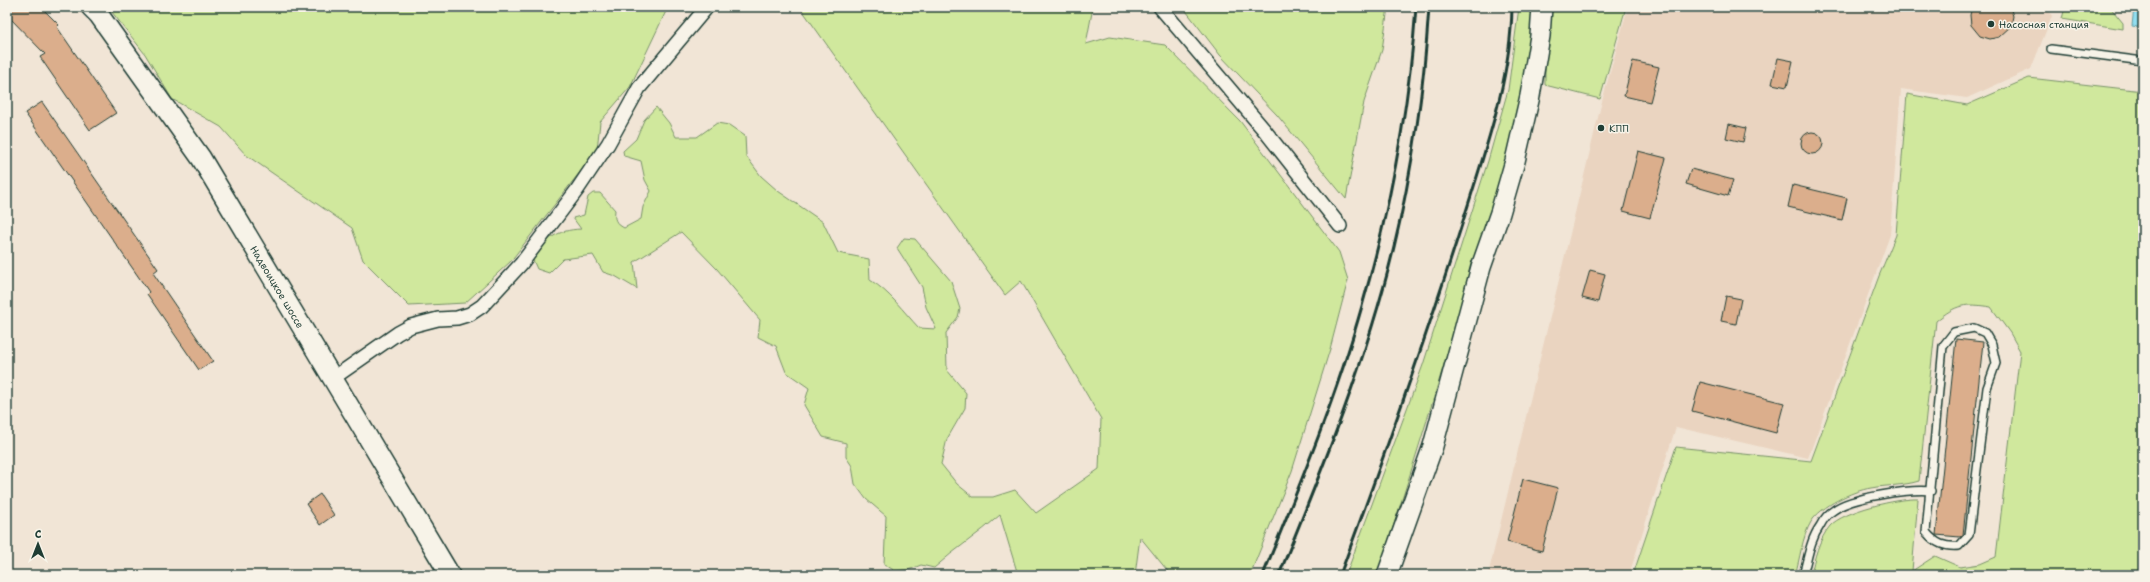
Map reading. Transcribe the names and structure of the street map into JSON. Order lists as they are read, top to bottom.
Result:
{
  "streets": {
    "main road": ["Надвоицкое шоссе"]
  },
  "places": ["Насосная станция", "КПП"],
  "north": "top"
}
